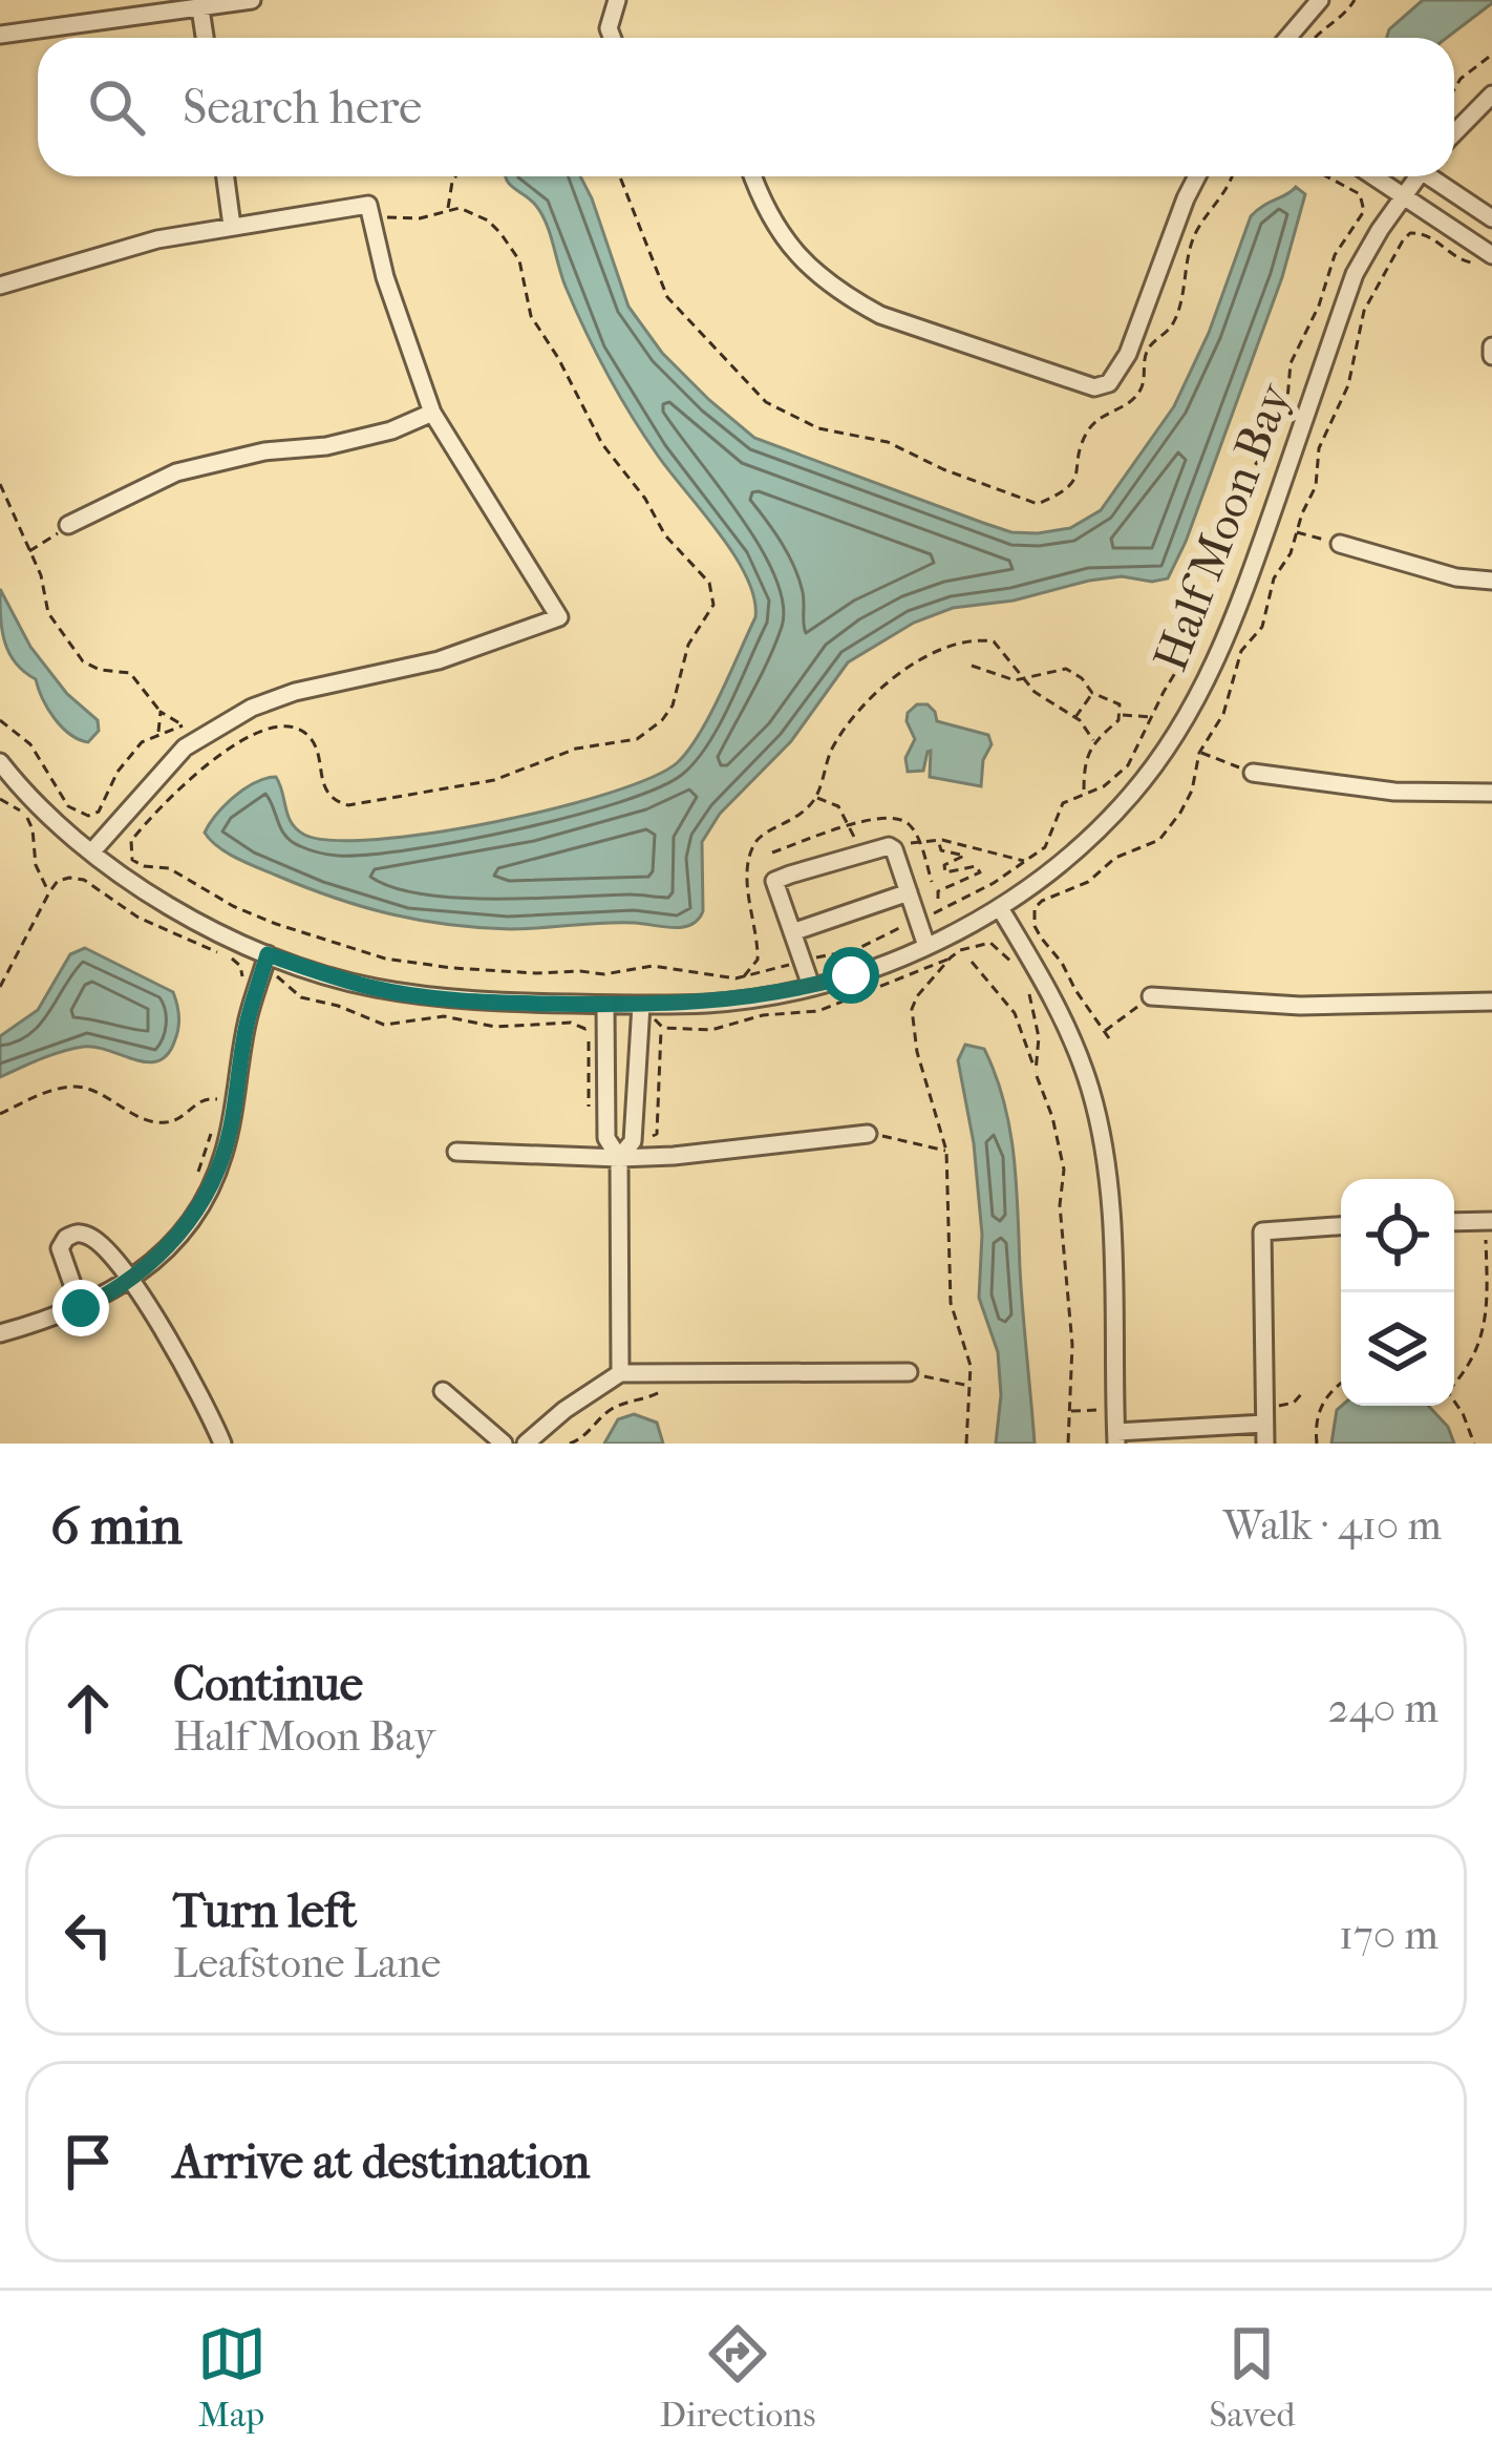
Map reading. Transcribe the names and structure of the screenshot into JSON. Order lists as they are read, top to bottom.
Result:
{
  "streets": {
    "street": ["Half Moon Bay"]
  },
  "page": {
    "search": "Search here",
    "heading": ["6 min", "Walk · 410 m"],
    "list": [
      ["Continue", "Half Moon Bay", "240 m"],
      ["Turn left", "Leafstone Lane", "170 m"],
      "Arrive at destination"
    ],
    "nav": ["Map", "Directions", "Saved"]
  }
}
